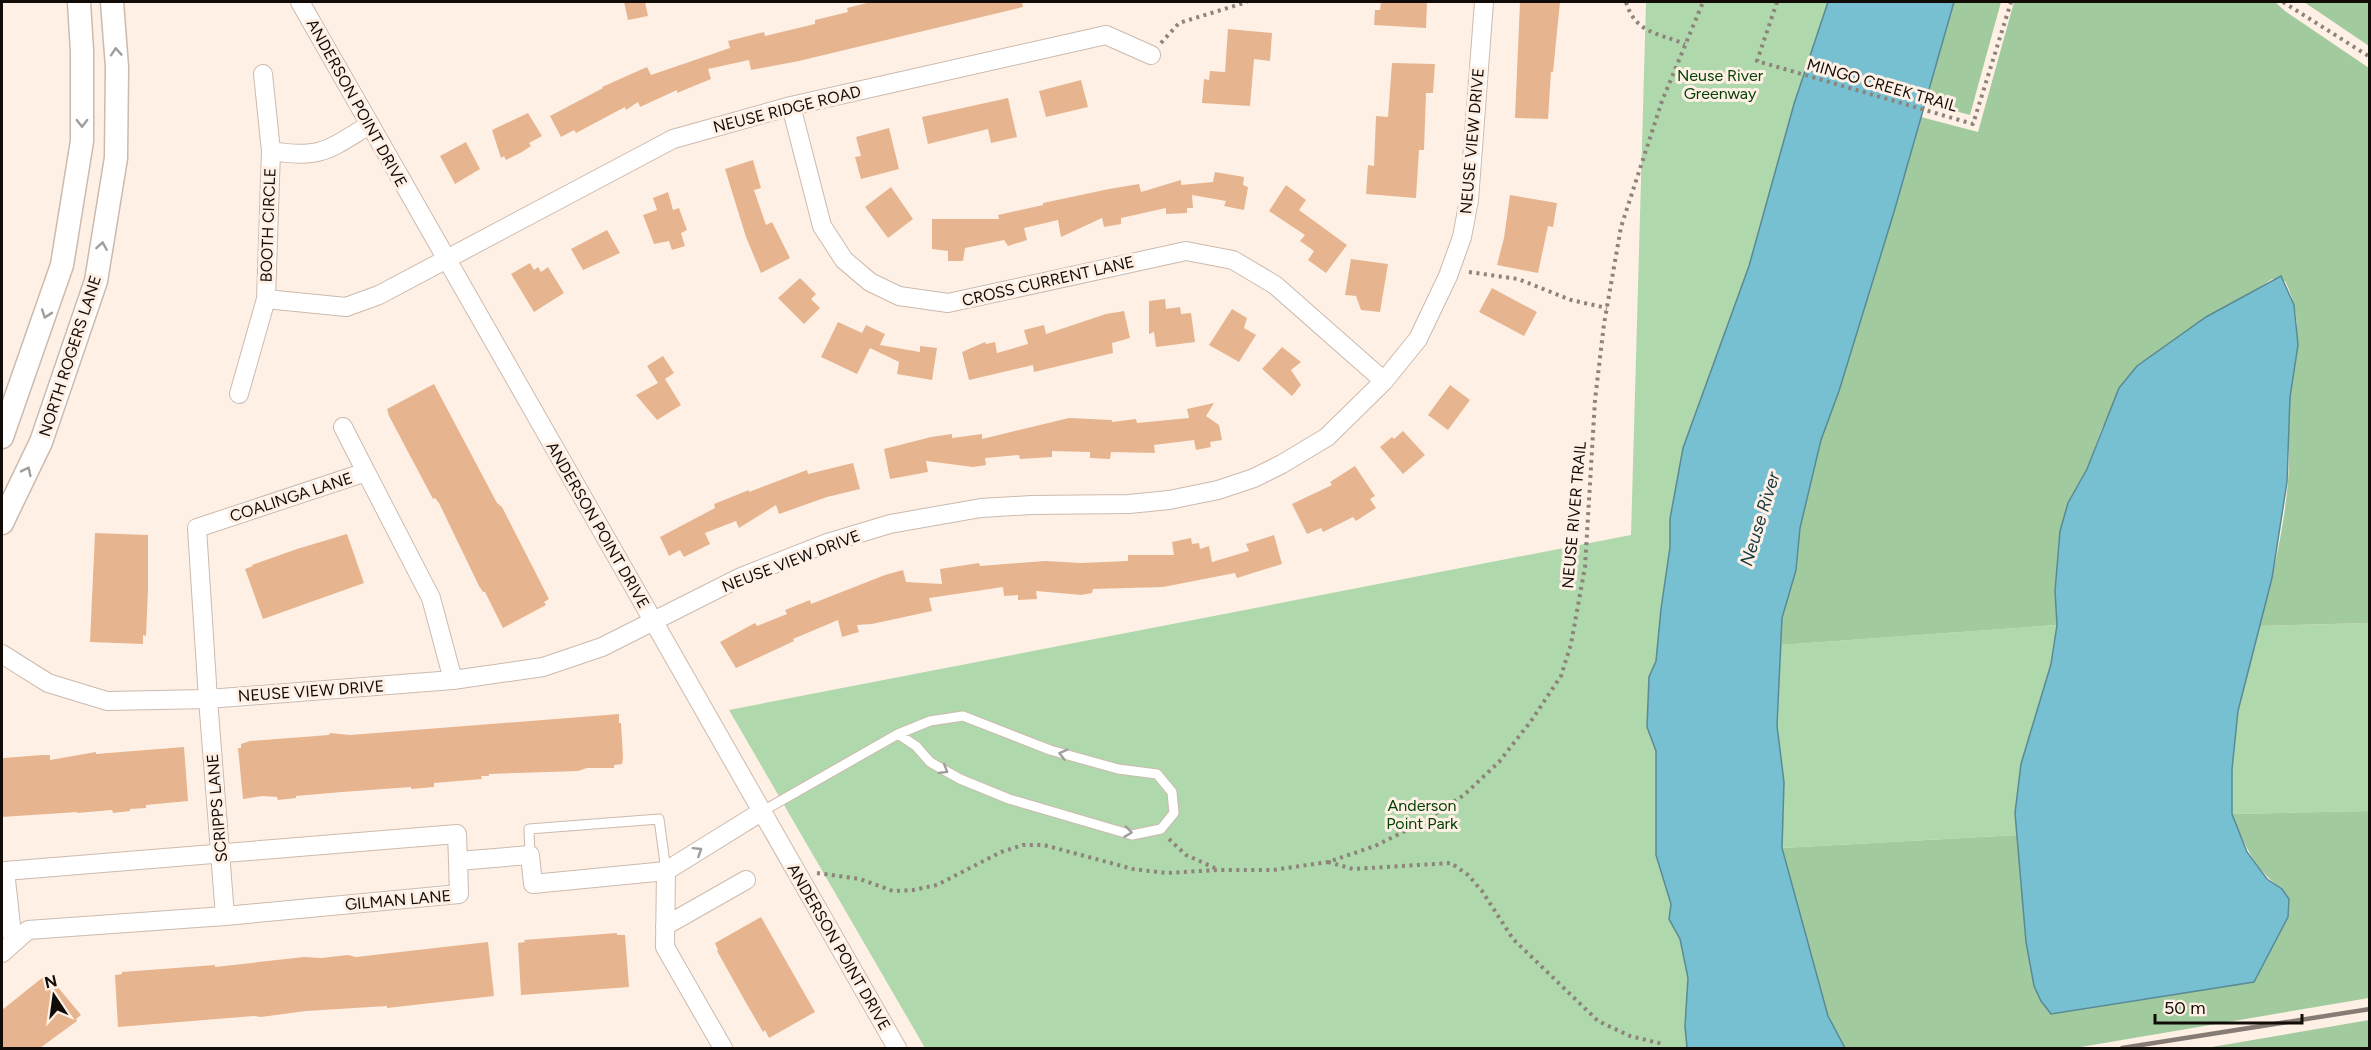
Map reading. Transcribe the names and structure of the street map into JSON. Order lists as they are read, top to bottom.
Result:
{
  "streets": {
    "street": [
      "ANDERSON POINT DRIVE",
      "NEUSE RIDGE ROAD",
      "NEUSE VIEW DRIVE",
      "BOOTH CIRCLE",
      "CROSS CURRENT LANE",
      "NORTH ROGERS LANE",
      "COALINGA LANE",
      "SCRIPPS LANE",
      "GILMAN LANE"
    ],
    "path": ["MINGO CREEK TRAIL", "NEUSE RIVER TRAIL"]
  },
  "crossings": [
    ["ANDERSON POINT DRIVE", "NEUSE RIDGE ROAD"],
    ["ANDERSON POINT DRIVE", "NEUSE VIEW DRIVE"],
    ["ANDERSON POINT DRIVE", "BOOTH CIRCLE"],
    ["NEUSE RIDGE ROAD", "BOOTH CIRCLE"],
    ["NEUSE RIDGE ROAD", "CROSS CURRENT LANE"],
    ["NEUSE VIEW DRIVE", "CROSS CURRENT LANE"],
    ["NEUSE VIEW DRIVE", "COALINGA LANE"],
    ["NEUSE VIEW DRIVE", "SCRIPPS LANE"],
    ["COALINGA LANE", "SCRIPPS LANE"],
    ["SCRIPPS LANE", "GILMAN LANE"]
  ],
  "water": ["Neuse River"],
  "parks": ["Neuse River Greenway", "Anderson Point Park"],
  "scale_bar": "50 m",
  "north": "top"
}
